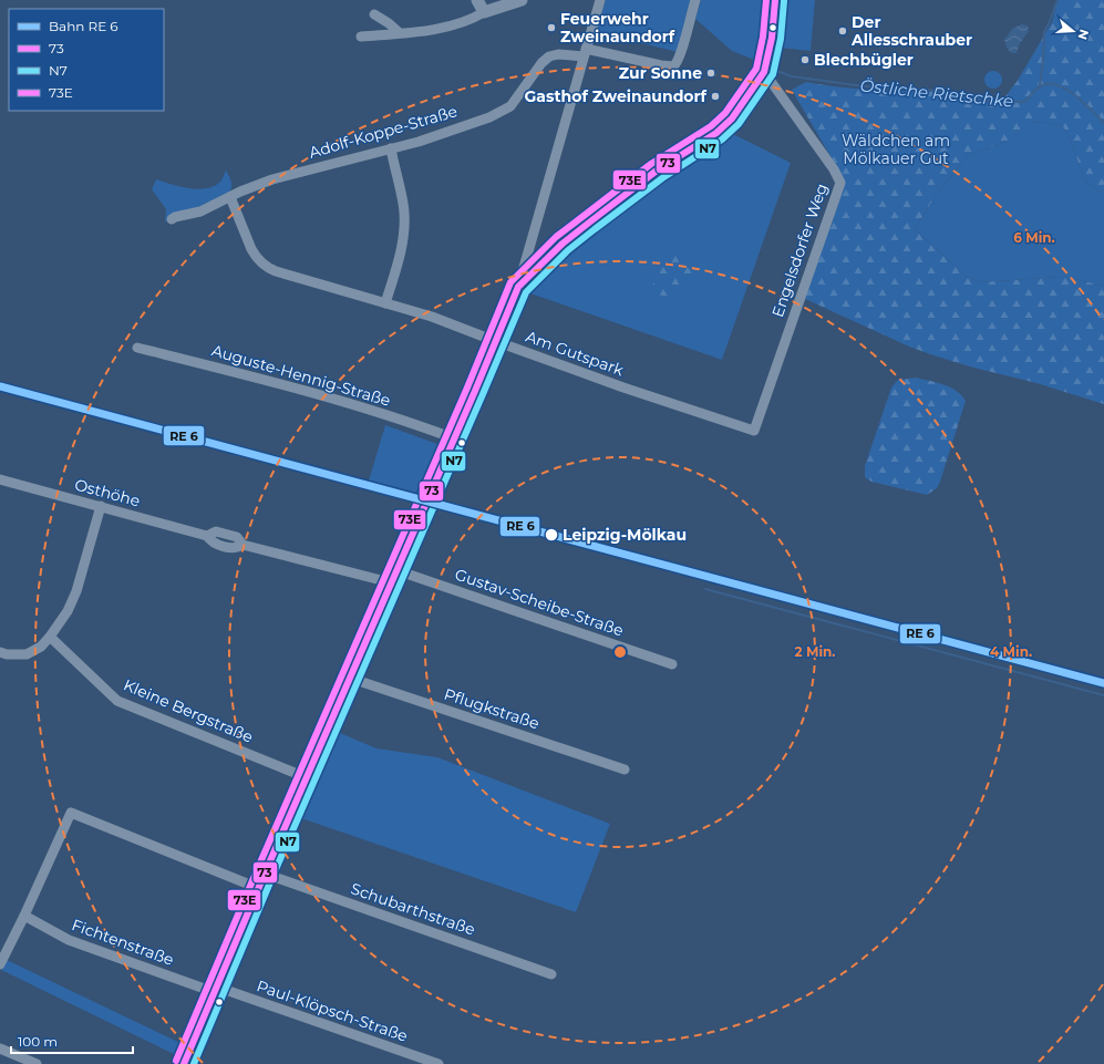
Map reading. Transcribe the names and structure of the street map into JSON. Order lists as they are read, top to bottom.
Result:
{
  "streets": {
    "street": [
      "Adolf-Koppe-Straße",
      "Engelsdorfer Weg",
      "Am Gutspark",
      "Auguste-Hennig-Straße",
      "Osthöhe",
      "Gustav-Scheibe-Straße",
      "Pflugkstraße",
      "Kleine Bergstraße",
      "Schubarthstraße",
      "Fichtenstraße",
      "Paul-Klöpsch-Straße"
    ]
  },
  "crossings": [
    ["Adolf-Koppe-Straße", "Am Gutspark"],
    ["Engelsdorfer Weg", "Am Gutspark"],
    ["Fichtenstraße", "Paul-Klöpsch-Straße"]
  ],
  "water": ["Östliche Rietschke"],
  "parks": ["Wäldchen am Mölkauer Gut"],
  "places": [
    "Feuerwehr Zweinaundorf",
    "Der Allesschrauber",
    "Blechbügler",
    "Zur Sonne",
    "Gasthof Zweinaundorf",
    "Leipzig-Mölkau"
  ],
  "lines": ["transit line 73", "transit line 73E", "transit line N7"],
  "legend": [
    "Bahn RE 6",
    "73",
    "N7",
    "73E"
  ],
  "scale_bar": "100 m",
  "north": "right",
  "rings": ["6 Min.", "2 Min.", "4 Min."]
}
